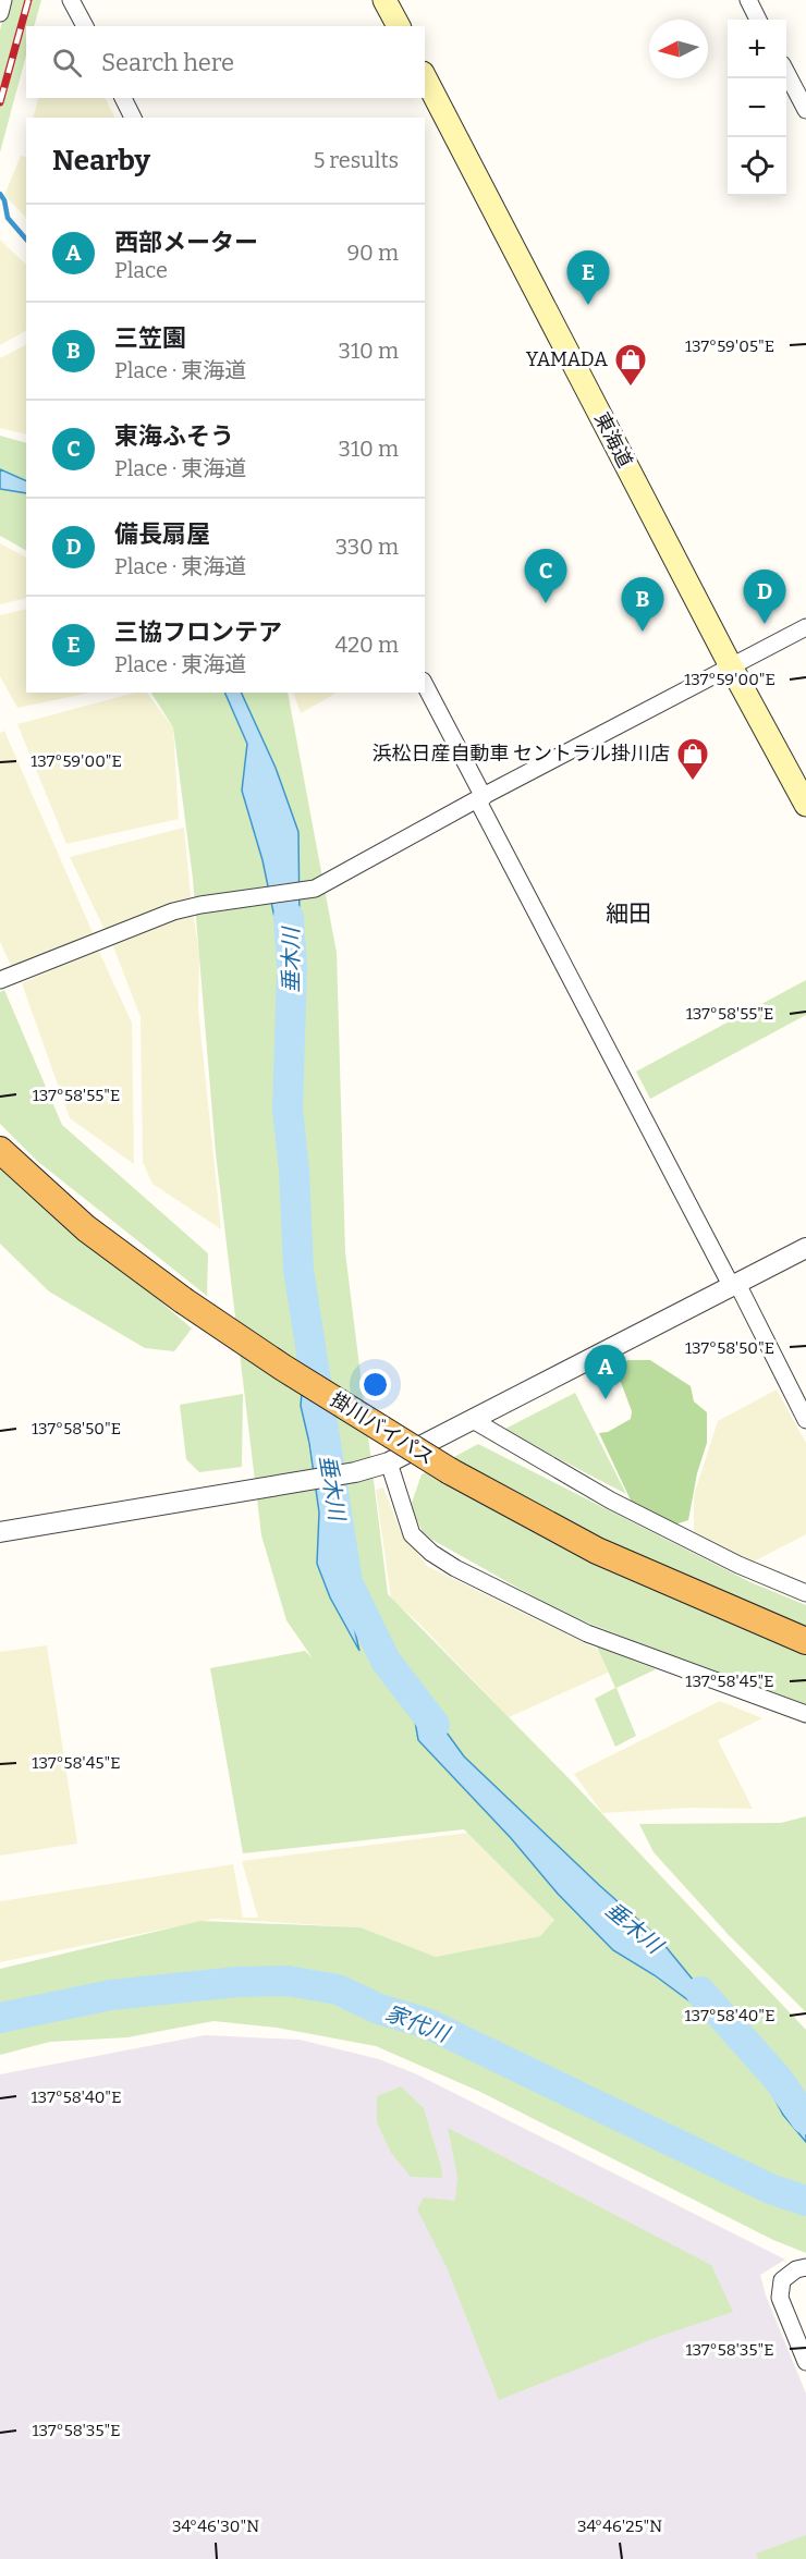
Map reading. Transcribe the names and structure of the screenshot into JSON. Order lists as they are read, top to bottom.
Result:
{
  "streets": {
    "highway": ["掛川バイパス"],
    "main road": ["東海道"]
  },
  "districts": ["細田"],
  "water": ["垂木川", "家代川"],
  "places": {
    "shop": ["YAMADA", "浜松日産自動車 セントラル掛川店"]
  },
  "north": "left",
  "page": {
    "map_buttons": ["+", "−"],
    "search": "Search here",
    "heading": ["Nearby", "5 results"],
    "list": [
      {
        "mark": "A",
        "name": "西部メーター",
        "note": "Place",
        "value": "90 m"
      },
      {
        "mark": "B",
        "name": "三笠園",
        "note": "Place · 東海道",
        "value": "310 m"
      },
      {
        "mark": "C",
        "name": "東海ふそう",
        "note": "Place · 東海道",
        "value": "310 m"
      },
      {
        "mark": "D",
        "name": "備長扇屋",
        "note": "Place · 東海道",
        "value": "330 m"
      },
      {
        "mark": "E",
        "name": "三協フロンテア",
        "note": "Place · 東海道",
        "value": "420 m"
      }
    ],
    "pins": [
      "E",
      "C",
      "D",
      "B",
      "A"
    ]
  },
  "coordinates": [
    "137°59'05\"E",
    "137°59'00\"E",
    "137°58'55\"E",
    "137°58'50\"E",
    "137°58'45\"E",
    "137°58'40\"E",
    "137°58'35\"E",
    "34°46'30\"N",
    "34°46'25\"N"
  ]
}
